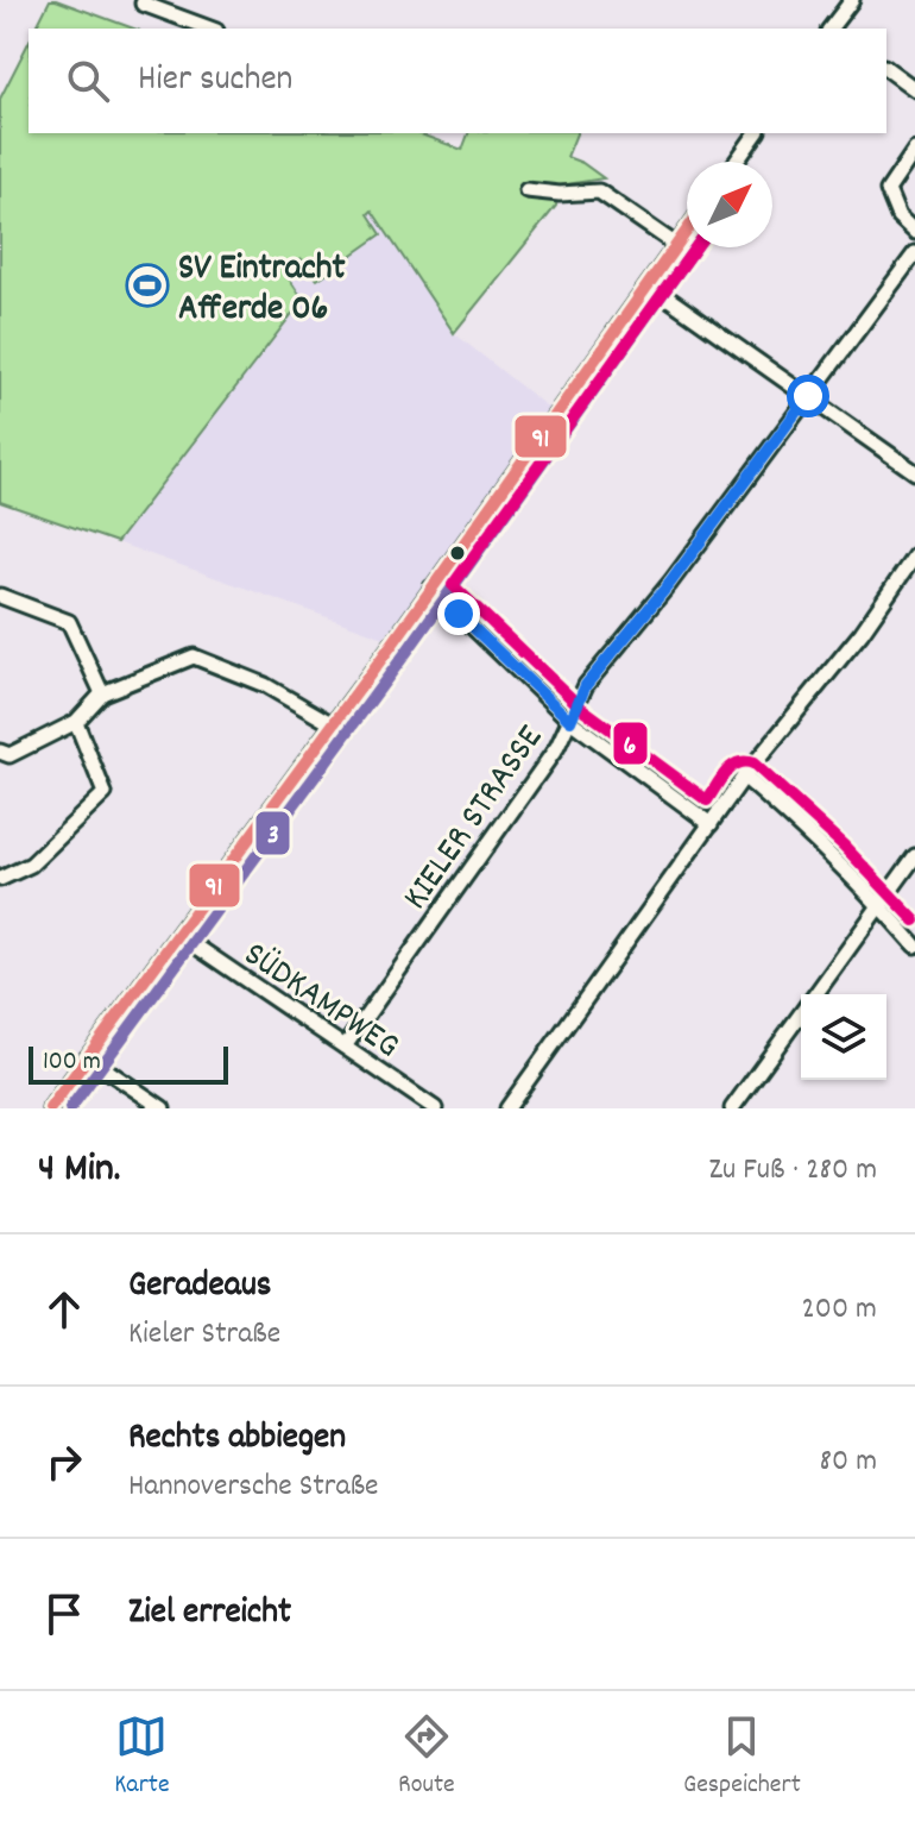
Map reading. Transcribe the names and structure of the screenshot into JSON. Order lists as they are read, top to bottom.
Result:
{
  "streets": {
    "street": ["KIELER STRASSE", "SÜDKAMPWEG"]
  },
  "crossings": [
    ["KIELER STRASSE", "SÜDKAMPWEG"]
  ],
  "places": {
    "sports": ["SV Eintracht Afferde 06"]
  },
  "lines": ["transit line 91", "transit line 3", "transit line 6"],
  "scale_bar": "100 m",
  "north": "top right",
  "page": {
    "search": "Hier suchen",
    "scale": "100 m",
    "heading": ["4 Min.", "Zu Fuß · 280 m"],
    "list": [
      ["Geradeaus", "Kieler Straße", "200 m"],
      ["Rechts abbiegen", "Hannoversche Straße", "80 m"],
      "Ziel erreicht"
    ],
    "nav": ["Karte", "Route", "Gespeichert"]
  }
}
